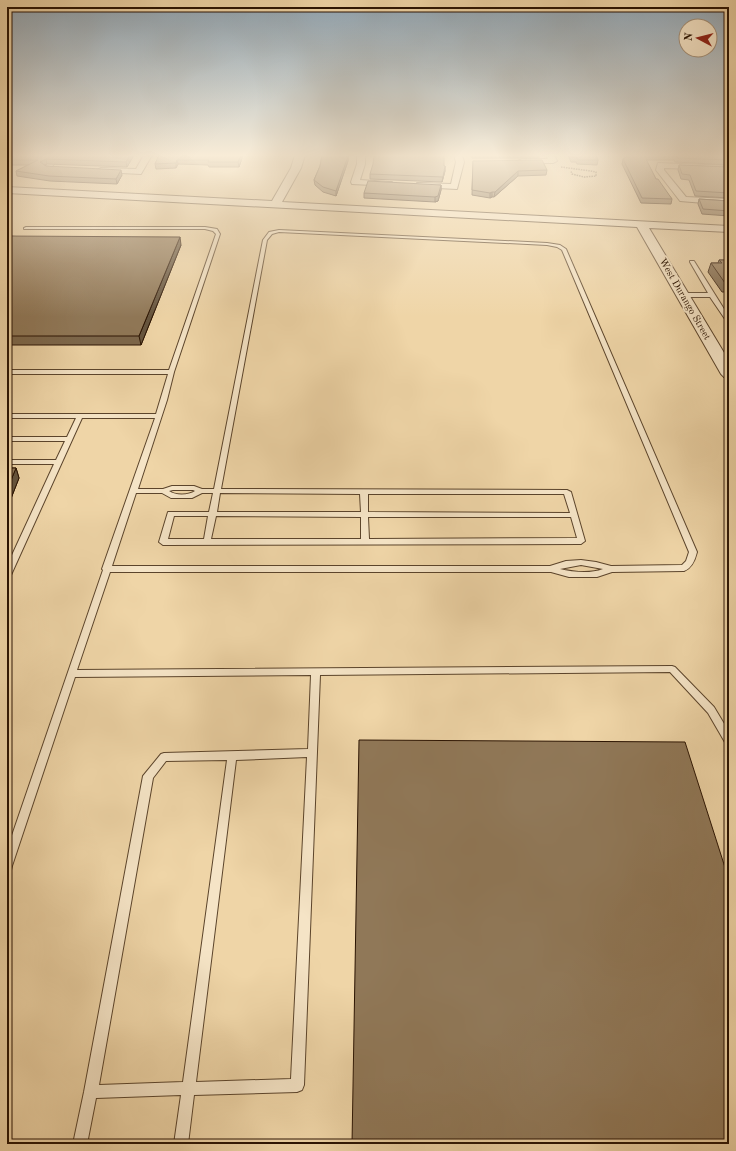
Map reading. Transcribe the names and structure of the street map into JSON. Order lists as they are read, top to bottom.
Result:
{
  "streets": {
    "street": ["West Durango Street"]
  },
  "north": "left"
}
